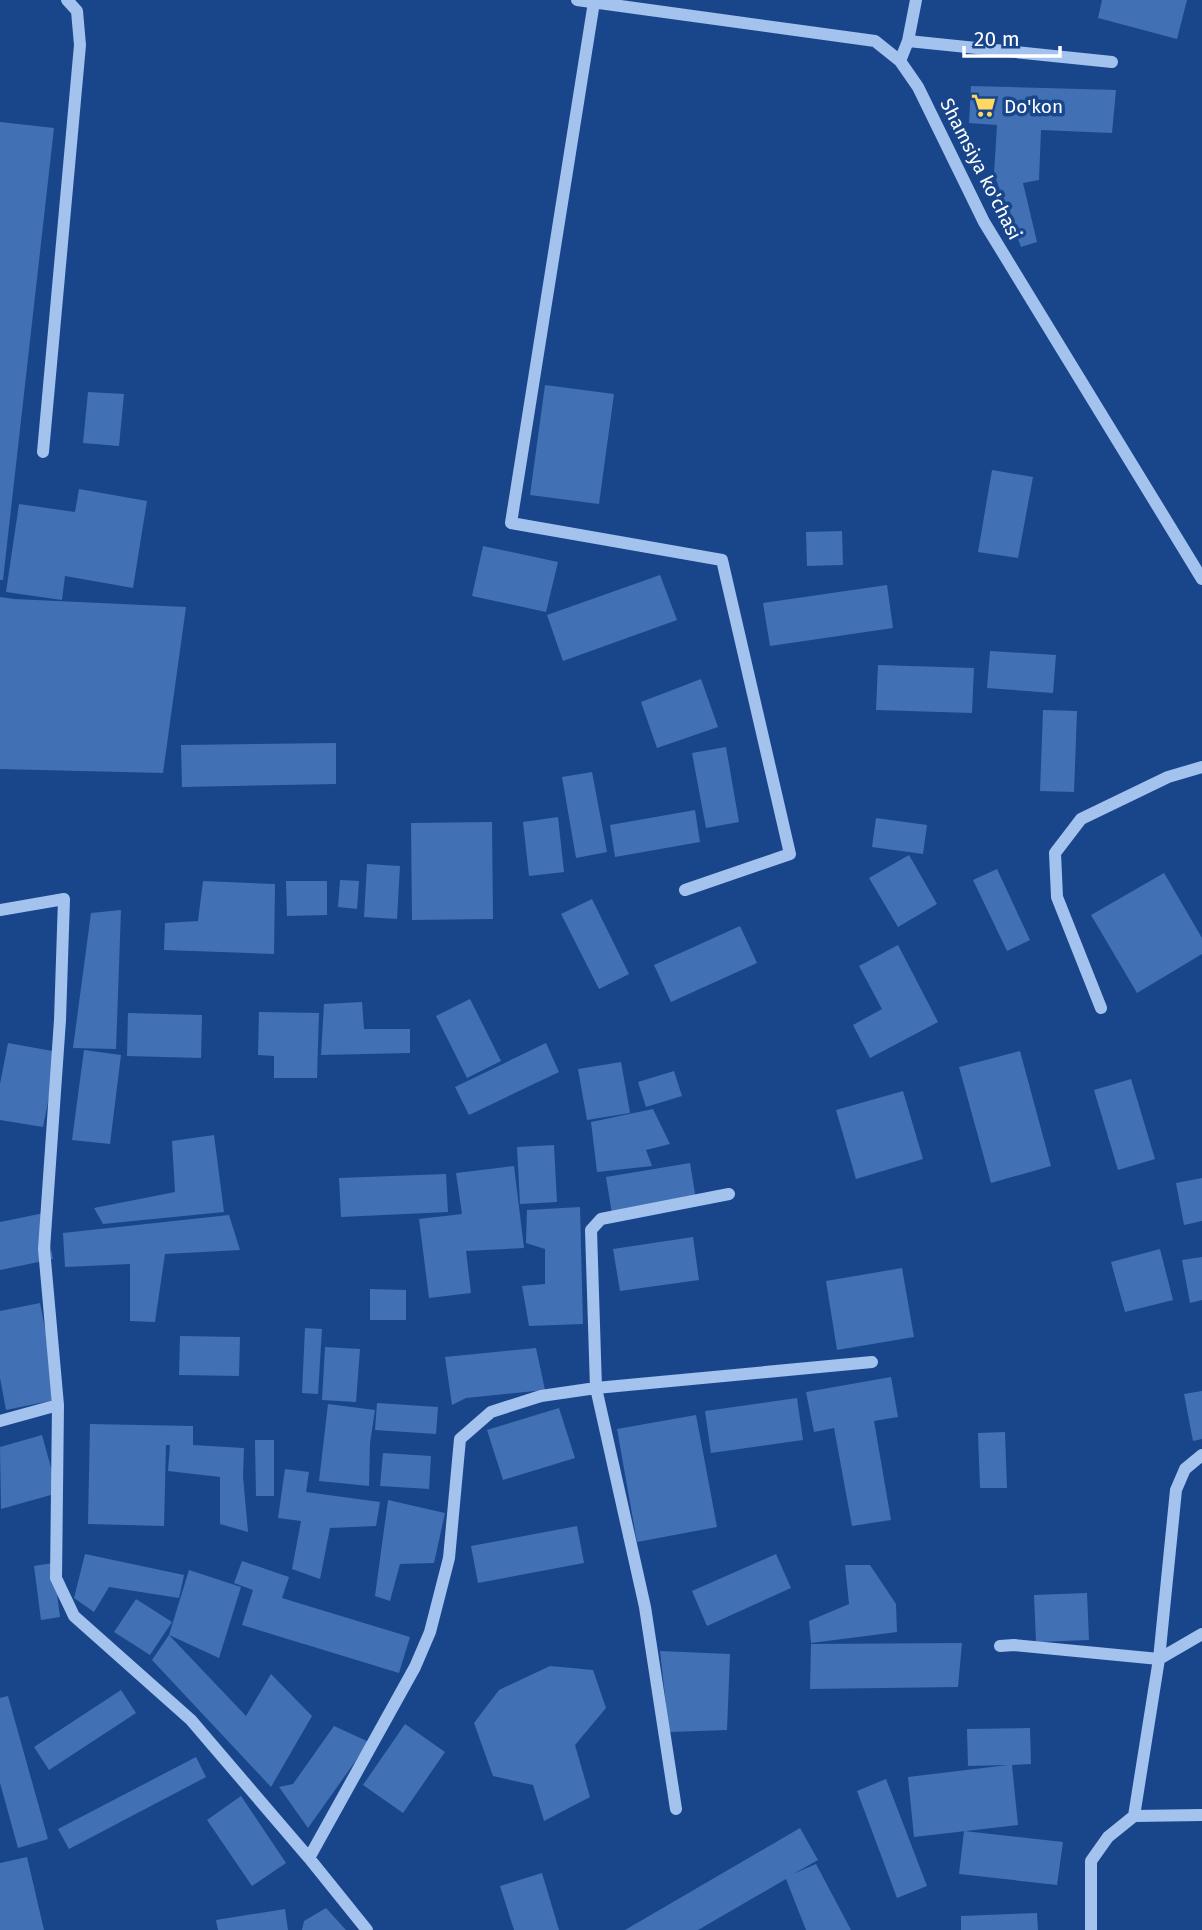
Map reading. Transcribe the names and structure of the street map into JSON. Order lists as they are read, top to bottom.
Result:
{
  "streets": {
    "street": ["Shamsiya ko'chasi"]
  },
  "places": {
    "supermarket": ["Do'kon"]
  },
  "scale_bar": "20 m"
}
